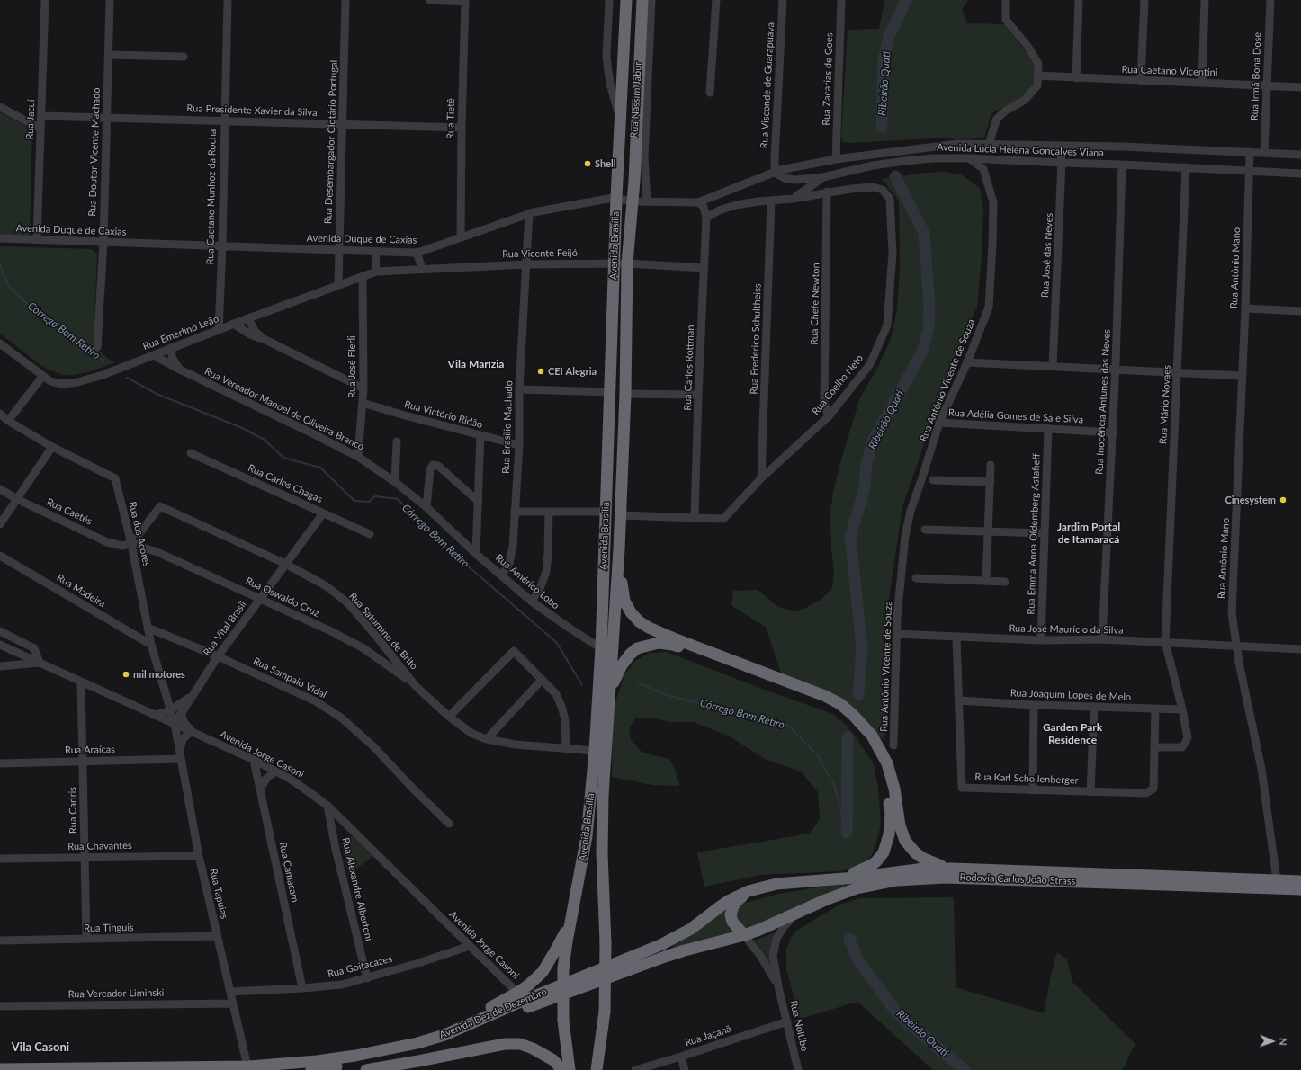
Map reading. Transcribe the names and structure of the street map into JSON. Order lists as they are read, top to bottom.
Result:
{
  "streets": {
    "highway": ["Avenida Brasília", "Rodovia Carlos João Strass", "Avenida Dez de Dezembro"],
    "street": [
      "Rua Caetano Vicentini",
      "Rua Irmã Bona Dose",
      "Rua Zacarias de Goes",
      "Rua Visconde de Guarapuava",
      "Rua Nassim Jabur",
      "Rua Presidente Xavier da Silva",
      "Rua Tietê",
      "Rua Jacuí",
      "Rua Desembargador Clotário Portugal",
      "Avenida Lúcia Helena Gonçalves Viana",
      "Rua Doutor Vicente Machado",
      "Rua Caetano Munhoz da Rocha",
      "Avenida Duque de Caxias",
      "Rua Vicente Feijó",
      "Rua José das Neves",
      "Rua Antônio Mano",
      "Rua Chefe Newton",
      "Rua Emerlino Leão",
      "Rua Frederico Schultheiss",
      "Rua José FIerli",
      "Rua Carlos Rottman",
      "Rua Antônio Vicente de Souza",
      "Rua Coelho Neto",
      "Rua Inocência Antunes das Neves",
      "Rua Mário Novaes",
      "Rua Vereador Manoel de Oliveira Branco",
      "Rua Victório Ridão",
      "Rua Adélia Gomes de Sá e Silva",
      "Rua Brasilio Machado",
      "Rua Carlos Chagas",
      "Rua Caetés",
      "Rua dos Açores",
      "Rua Emma Anna Oldemberg Astafieff",
      "Rua Américo Lobo",
      "Rua Madeira",
      "Rua Oswaldo Cruz",
      "Rua Vital Brasil",
      "Rua José Maurício da Silva",
      "Rua Saturnino de Brito",
      "Rua Sampaio Vidal",
      "Rua Joaquim Lopes de Melo",
      "Rua Araícas",
      "Avenida Jorge Casoni",
      "Rua Karl Schollenberger",
      "Rua Cariris",
      "Rua Chavantes",
      "Rua Camacam",
      "Rua Alexandre Albertoni",
      "Rua Tapuias",
      "Rua Tinguis",
      "Rua Goitacazes",
      "Rua Vereador Liminski",
      "Rua Noitibó",
      "Rua Jaçanã"
    ]
  },
  "crossings": [
    ["Rua Caetano Vicentini", "Rua Irmã Bona Dose"],
    ["Rua Irmã Bona Dose", "Avenida Lúcia Helena Gonçalves Viana"],
    ["Rua Zacarias de Goes", "Avenida Lúcia Helena Gonçalves Viana"],
    ["Rua Visconde de Guarapuava", "Avenida Lúcia Helena Gonçalves Viana"],
    ["Rua Visconde de Guarapuava", "Avenida Duque de Caxias"],
    ["Rua Nassim Jabur", "Avenida Duque de Caxias"],
    ["Rua Presidente Xavier da Silva", "Rua Tietê"],
    ["Rua Presidente Xavier da Silva", "Rua Jacuí"],
    ["Rua Presidente Xavier da Silva", "Rua Desembargador Clotário Portugal"],
    ["Rua Presidente Xavier da Silva", "Rua Doutor Vicente Machado"],
    ["Rua Presidente Xavier da Silva", "Rua Caetano Munhoz da Rocha"],
    ["Rua Tietê", "Avenida Duque de Caxias"],
    ["Rua Jacuí", "Avenida Duque de Caxias"],
    ["Rua Desembargador Clotário Portugal", "Avenida Duque de Caxias"],
    ["Rua Desembargador Clotário Portugal", "Rua Emerlino Leão"],
    ["Avenida Lúcia Helena Gonçalves Viana", "Avenida Duque de Caxias"],
    ["Avenida Lúcia Helena Gonçalves Viana", "Rua José das Neves"],
    ["Avenida Lúcia Helena Gonçalves Viana", "Rua Antônio Mano"],
    ["Avenida Lúcia Helena Gonçalves Viana", "Rua Antônio Vicente de Souza"],
    ["Avenida Lúcia Helena Gonçalves Viana", "Rua Inocência Antunes das Neves"],
    ["Avenida Lúcia Helena Gonçalves Viana", "Rua Mário Novaes"],
    ["Rua Doutor Vicente Machado", "Avenida Duque de Caxias"],
    ["Rua Caetano Munhoz da Rocha", "Avenida Duque de Caxias"],
    ["Rua Caetano Munhoz da Rocha", "Rua Emerlino Leão"],
    ["Avenida Duque de Caxias", "Avenida Brasília"],
    ["Avenida Duque de Caxias", "Rua Carlos Rottman"],
    ["Avenida Duque de Caxias", "Rua Brasilio Machado"],
    ["Avenida Brasília", "Rua Vicente Feijó"],
    ["Avenida Brasília", "Rua Américo Lobo"],
    ["Avenida Brasília", "Rua Saturnino de Brito"],
    ["Rua Vicente Feijó", "Rua Emerlino Leão"],
    ["Rua Vicente Feijó", "Rua Carlos Rottman"],
    ["Rua Vicente Feijó", "Rua Brasilio Machado"],
    ["Rua Antônio Mano", "Rua José Maurício da Silva"],
    ["Rua Antônio Mano", "Rodovia Carlos João Strass"],
    ["Rua Chefe Newton", "Rua Coelho Neto"],
    ["Rua Emerlino Leão", "Rua José FIerli"],
    ["Rua Emerlino Leão", "Rua Vereador Manoel de Oliveira Branco"],
    ["Rua Frederico Schultheiss", "Rua Coelho Neto"],
    ["Rua José FIerli", "Rua Vereador Manoel de Oliveira Branco"],
    ["Rua José FIerli", "Rua Victório Ridão"],
    ["Rua Carlos Rottman", "Rua Coelho Neto"],
    ["Rua Antônio Vicente de Souza", "Rua Adélia Gomes de Sá e Silva"],
    ["Rua Antônio Vicente de Souza", "Rua José Maurício da Silva"],
    ["Rua Inocência Antunes das Neves", "Rua Adélia Gomes de Sá e Silva"],
    ["Rua Inocência Antunes das Neves", "Rua José Maurício da Silva"],
    ["Rua Mário Novaes", "Rua José Maurício da Silva"],
    ["Rua Mário Novaes", "Rua Joaquim Lopes de Melo"],
    ["Rua Mário Novaes", "Rua Karl Schollenberger"],
    ["Rua Vereador Manoel de Oliveira Branco", "Rua Américo Lobo"],
    ["Rua Victório Ridão", "Rua Brasilio Machado"],
    ["Rua Adélia Gomes de Sá e Silva", "Rua Emma Anna Oldemberg Astafieff"],
    ["Rua Brasilio Machado", "Rua Américo Lobo"],
    ["Rua Carlos Chagas", "Rua Vital Brasil"],
    ["Rua Caetés", "Rua dos Açores"],
    ["Rua Caetés", "Rua Oswaldo Cruz"],
    ["Rua Caetés", "Rua Saturnino de Brito"],
    ["Rua dos Açores", "Rua Madeira"],
    ["Rua dos Açores", "Rua Oswaldo Cruz"],
    ["Rua dos Açores", "Rua Vital Brasil"],
    ["Rua dos Açores", "Rua Saturnino de Brito"],
    ["Rua dos Açores", "Rua Sampaio Vidal"],
    ["Rua dos Açores", "Avenida Jorge Casoni"],
    ["Rua dos Açores", "Rua Tapuias"],
    ["Rua Emma Anna Oldemberg Astafieff", "Rua José Maurício da Silva"],
    ["Rua Oswaldo Cruz", "Rua Vital Brasil"],
    ["Rua Oswaldo Cruz", "Rua Saturnino de Brito"],
    ["Rua Vital Brasil", "Rua Saturnino de Brito"],
    ["Rua Vital Brasil", "Rua Sampaio Vidal"],
    ["Rua Vital Brasil", "Avenida Jorge Casoni"],
    ["Rua Vital Brasil", "Rua Tapuias"],
    ["Rua José Maurício da Silva", "Rua Karl Schollenberger"],
    ["Rua Joaquim Lopes de Melo", "Rua Karl Schollenberger"],
    ["Rua Araícas", "Rua Cariris"],
    ["Rua Araícas", "Rua Tapuias"],
    ["Avenida Jorge Casoni", "Rua Cariris"],
    ["Avenida Jorge Casoni", "Rua Camacam"],
    ["Avenida Jorge Casoni", "Rua Alexandre Albertoni"],
    ["Avenida Jorge Casoni", "Rua Tapuias"],
    ["Avenida Jorge Casoni", "Rua Goitacazes"],
    ["Rua Cariris", "Rua Chavantes"],
    ["Rua Cariris", "Rua Tinguis"],
    ["Rua Chavantes", "Rua Tapuias"],
    ["Rua Camacam", "Rua Goitacazes"],
    ["Rodovia Carlos João Strass", "Avenida Dez de Dezembro"],
    ["Rodovia Carlos João Strass", "Rua Noitibó"],
    ["Rua Alexandre Albertoni", "Rua Goitacazes"],
    ["Rua Tapuias", "Rua Tinguis"],
    ["Rua Tapuias", "Rua Goitacazes"],
    ["Rua Tapuias", "Rua Vereador Liminski"],
    ["Rua Tapuias", "Avenida Dez de Dezembro"],
    ["Avenida Dez de Dezembro", "Rua Noitibó"],
    ["Rua Noitibó", "Rua Jaçanã"]
  ],
  "districts": [
    "Vila Marízia",
    "Jardim Portal de Itamaracá",
    "Garden Park Residence",
    "Vila Casoni"
  ],
  "water": ["Ribeirão Quati", "Córrego Bom Retiro"],
  "places": [
    "Shell",
    "CEI Alegria",
    "Cinesystem",
    "mil motores"
  ],
  "north": "right"
}
